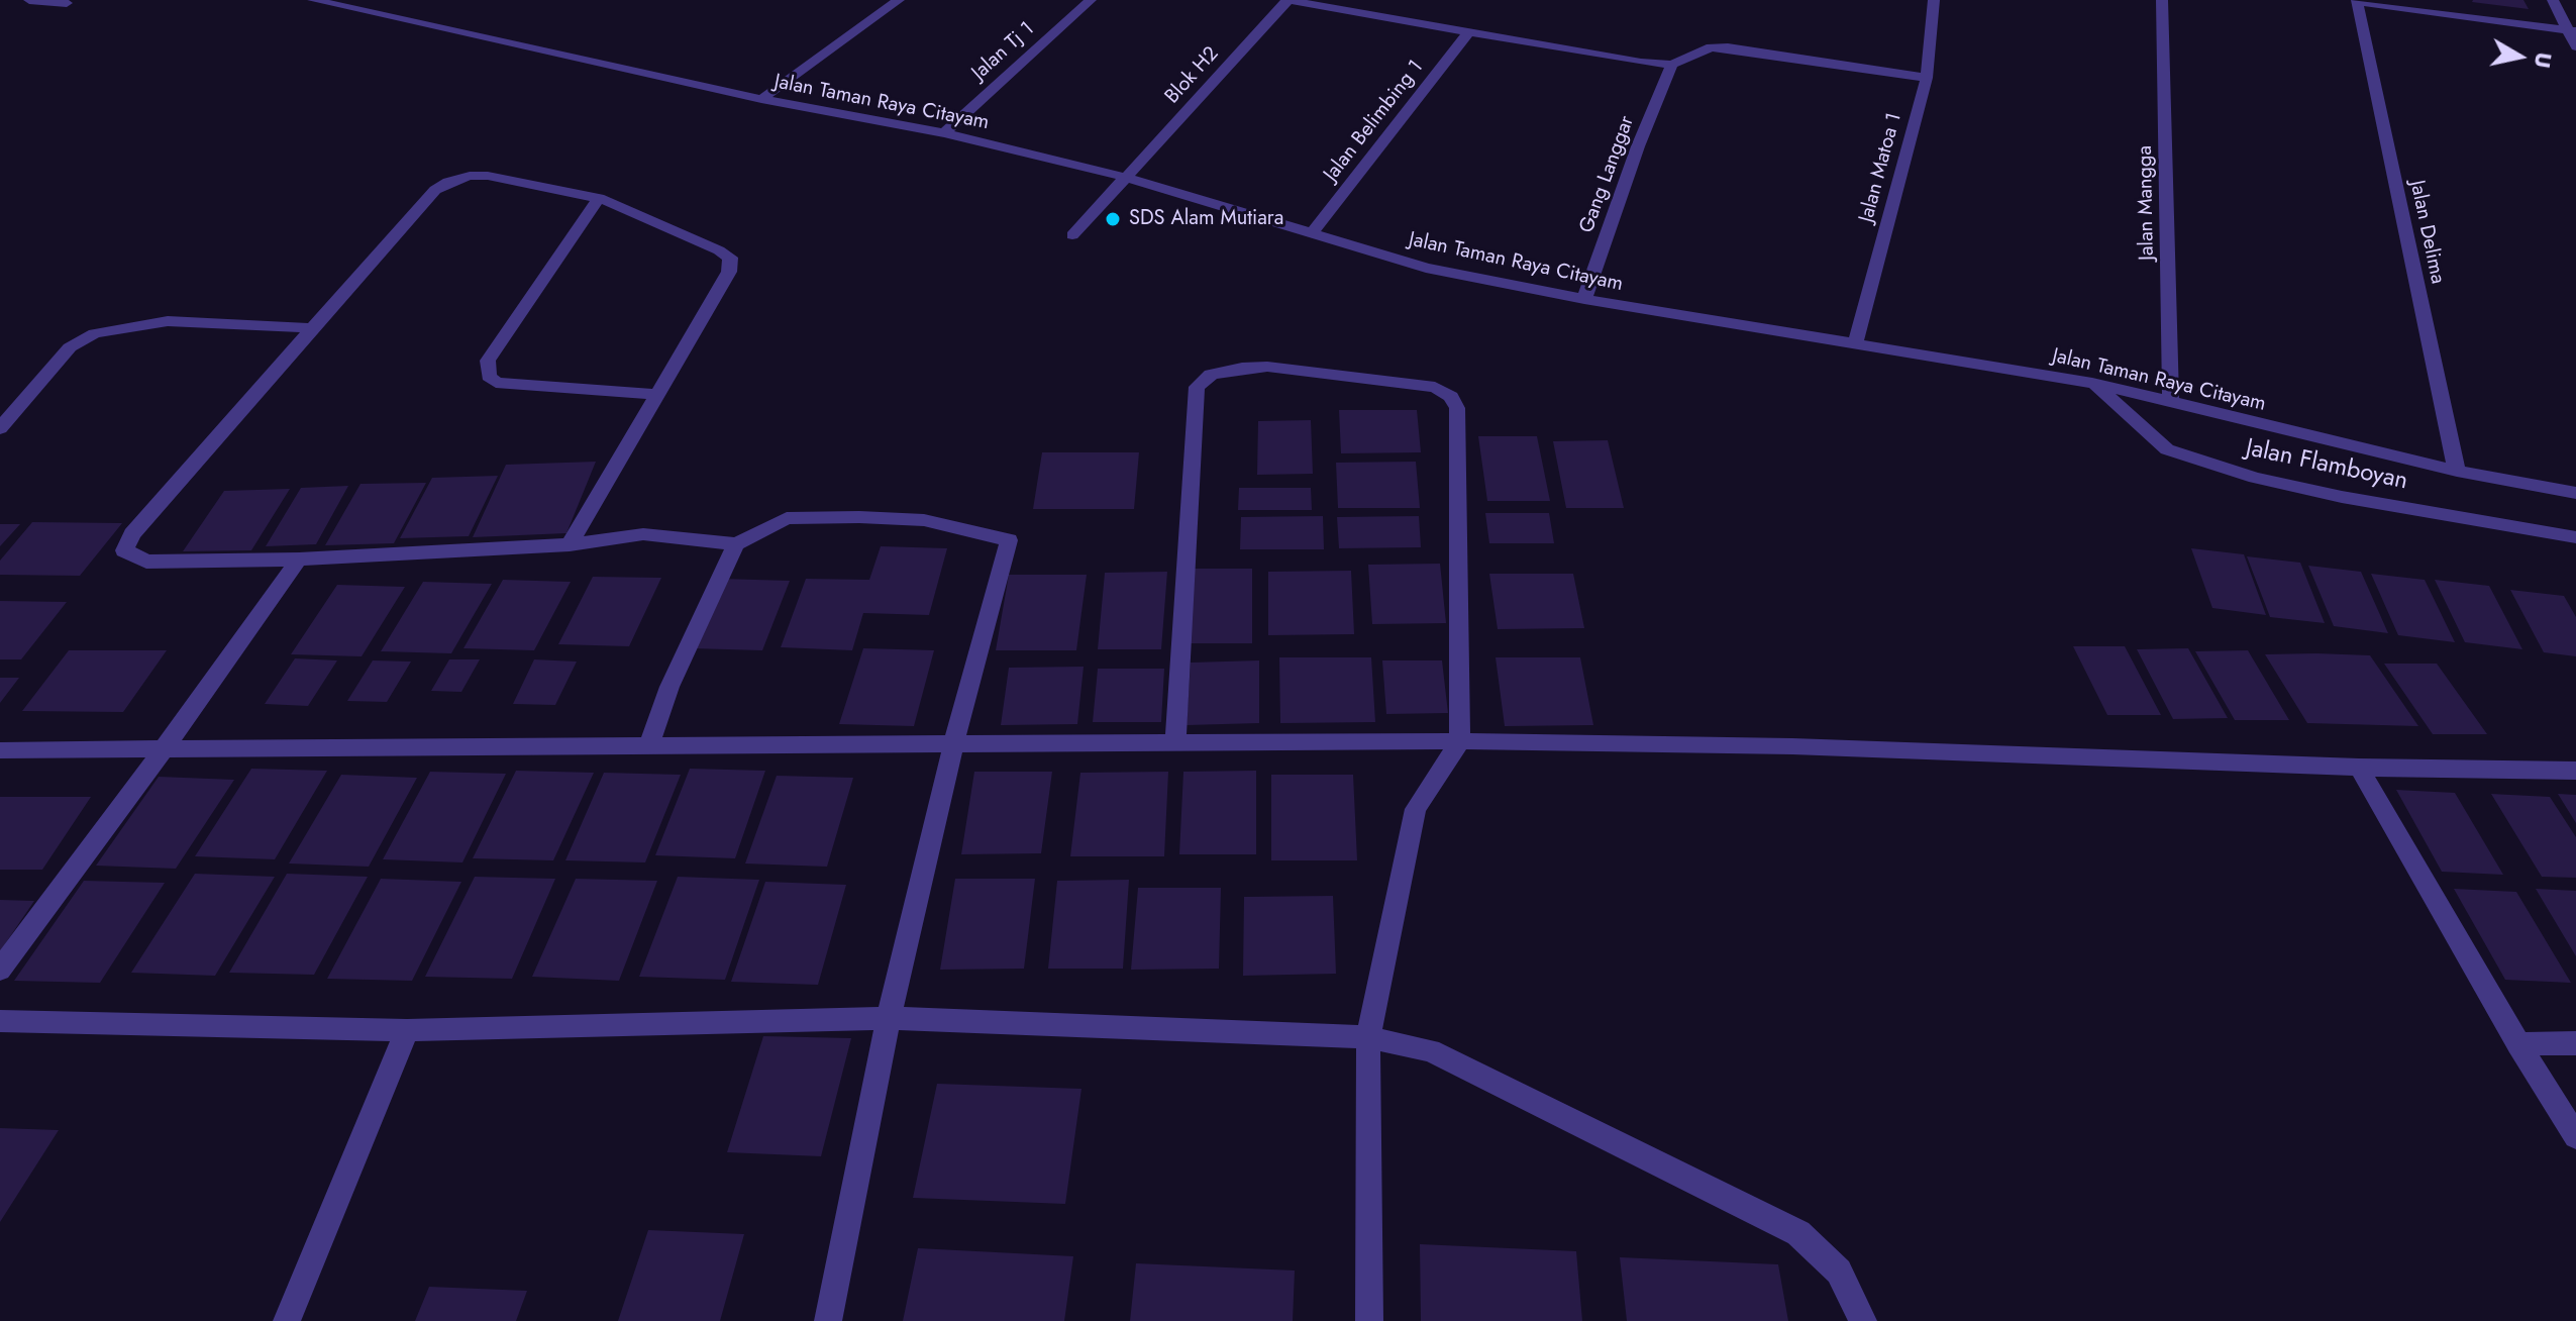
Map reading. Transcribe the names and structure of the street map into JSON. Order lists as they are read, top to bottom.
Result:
{
  "streets": {
    "street": [
      "Jalan Tj 1",
      "Blok H2",
      "Jalan Taman Raya Citayam",
      "Jalan Belimbing 1",
      "Jalan Matoa 1",
      "Gang Langgar",
      "Jalan Mangga",
      "Jalan Delima",
      "Jalan Flamboyan"
    ]
  },
  "crossings": [
    ["Jalan Tj 1", "Jalan Taman Raya Citayam"],
    ["Blok H2", "Jalan Taman Raya Citayam"],
    ["Jalan Taman Raya Citayam", "Jalan Belimbing 1"],
    ["Jalan Taman Raya Citayam", "Jalan Matoa 1"],
    ["Jalan Taman Raya Citayam", "Gang Langgar"],
    ["Jalan Taman Raya Citayam", "Jalan Mangga"],
    ["Jalan Taman Raya Citayam", "Jalan Delima"],
    ["Jalan Taman Raya Citayam", "Jalan Flamboyan"]
  ],
  "places": ["SDS Alam Mutiara"],
  "north": "right"
}
